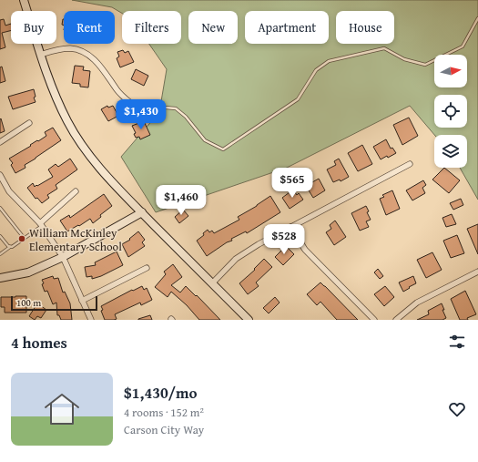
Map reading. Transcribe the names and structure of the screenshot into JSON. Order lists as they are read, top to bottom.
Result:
{
  "places": ["William McKinley Elementary School"],
  "scale_bar": "100 m",
  "north": "right",
  "page": {
    "chip": [
      "Buy",
      "Rent",
      "Filters",
      "New",
      "Apartment",
      "House"
    ],
    "price": [
      "$1,430",
      "$565",
      "$1,460",
      "$528"
    ],
    "scale": "100 m",
    "heading": "4 homes",
    "list": [
      {
        "name": "$1,430/mo",
        "note": "4 rooms · 152 m² · Carson City Way"
      }
    ]
  }
}
